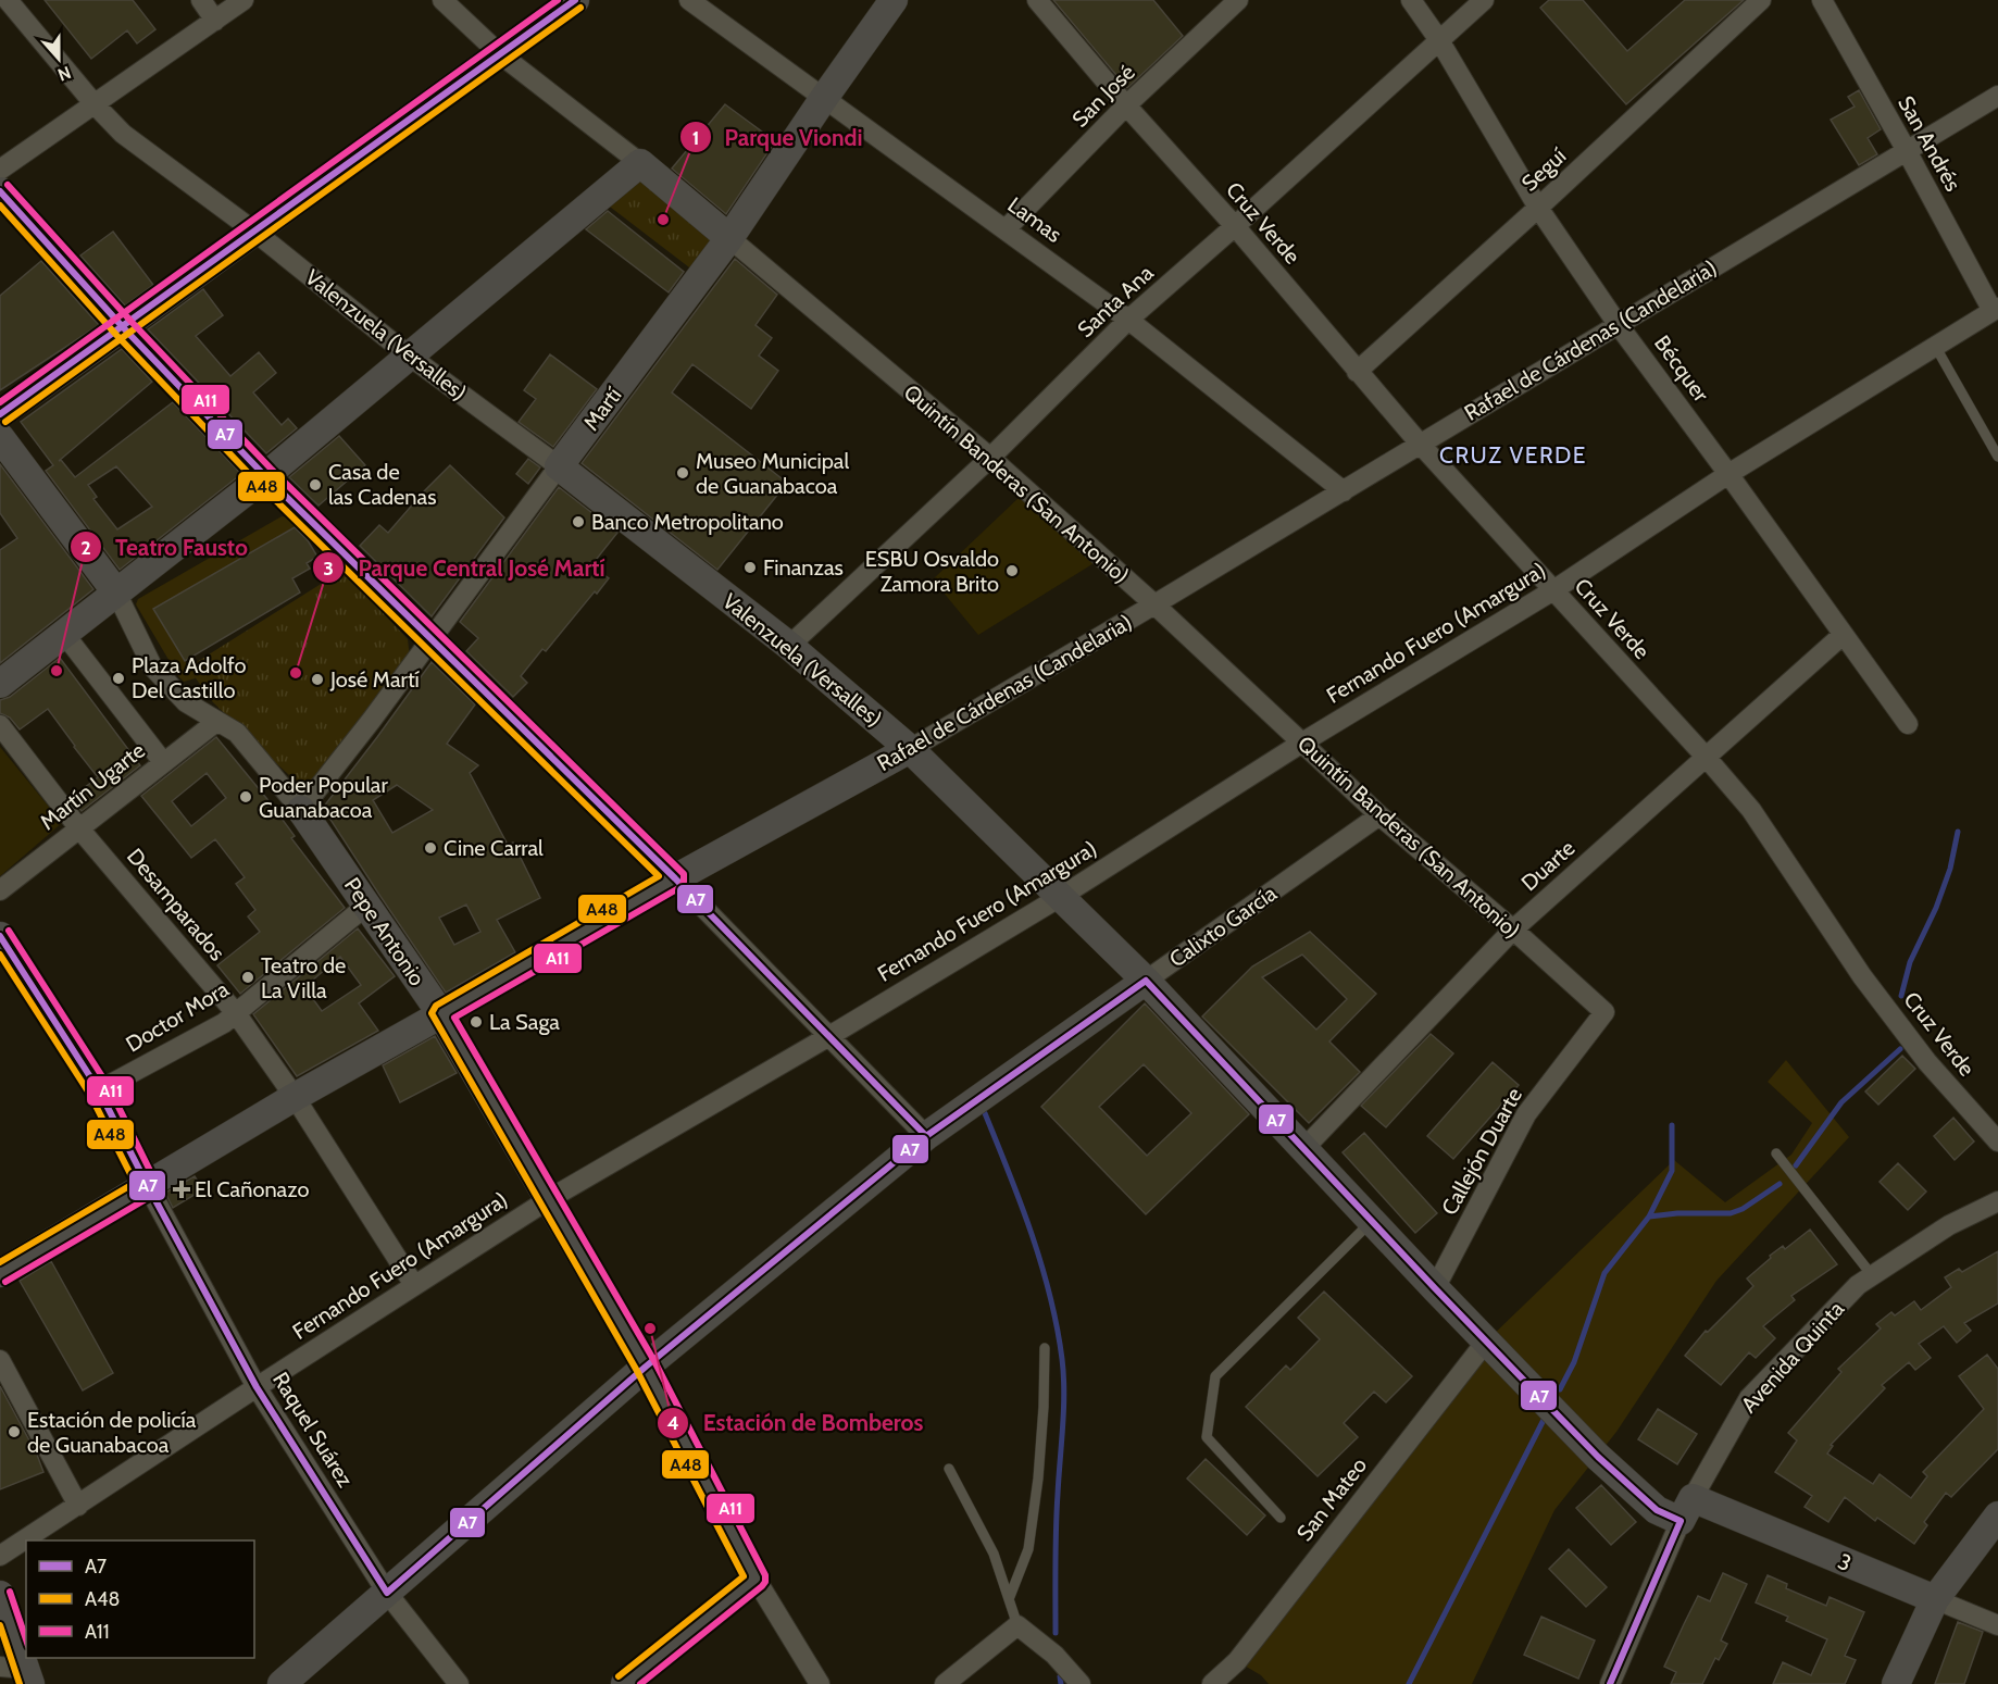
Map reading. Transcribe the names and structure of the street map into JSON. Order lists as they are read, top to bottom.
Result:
{
  "streets": {
    "street": [
      "San José",
      "San Andrés",
      "Seguí",
      "Lamas",
      "Cruz Verde",
      "Santa Ana",
      "Valenzuela (Versalles)",
      "Rafael de Cárdenas (Candelaria)",
      "Bécquer",
      "Martí",
      "Quintín Banderas (San Antonio)",
      "Fernando Fuero (Amargura)",
      "Martín Ugarte",
      "Duarte",
      "Desamparados",
      "Calixto García",
      "Pepe Antonio",
      "Doctor Mora",
      "Callejón Duarte",
      "Avenida Quinta",
      "Raquel Suárez",
      "San Mateo",
      "3"
    ]
  },
  "crossings": [
    ["San José", "Lamas"],
    ["San José", "Cruz Verde"],
    ["San Andrés", "Rafael de Cárdenas (Candelaria)"],
    ["San Andrés", "Fernando Fuero (Amargura)"],
    ["Seguí", "Cruz Verde"],
    ["Seguí", "Bécquer"],
    ["Lamas", "Santa Ana"],
    ["Lamas", "Rafael de Cárdenas (Candelaria)"],
    ["Lamas", "Martí"],
    ["Cruz Verde", "Santa Ana"],
    ["Cruz Verde", "Rafael de Cárdenas (Candelaria)"],
    ["Cruz Verde", "Fernando Fuero (Amargura)"],
    ["Cruz Verde", "Duarte"],
    ["Santa Ana", "Valenzuela (Versalles)"],
    ["Santa Ana", "Bécquer"],
    ["Santa Ana", "Quintín Banderas (San Antonio)"],
    ["Valenzuela (Versalles)", "Rafael de Cárdenas (Candelaria)"],
    ["Valenzuela (Versalles)", "Martí"],
    ["Valenzuela (Versalles)", "Fernando Fuero (Amargura)"],
    ["Valenzuela (Versalles)", "Duarte"],
    ["Valenzuela (Versalles)", "Calixto García"],
    ["Valenzuela (Versalles)", "Callejón Duarte"],
    ["Valenzuela (Versalles)", "Avenida Quinta"],
    ["Valenzuela (Versalles)", "San Mateo"],
    ["Valenzuela (Versalles)", "3"],
    ["Rafael de Cárdenas (Candelaria)", "Bécquer"],
    ["Rafael de Cárdenas (Candelaria)", "Quintín Banderas (San Antonio)"],
    ["Rafael de Cárdenas (Candelaria)", "Desamparados"],
    ["Rafael de Cárdenas (Candelaria)", "Pepe Antonio"],
    ["Rafael de Cárdenas (Candelaria)", "Raquel Suárez"],
    ["Bécquer", "Fernando Fuero (Amargura)"],
    ["Bécquer", "Duarte"],
    ["Martí", "Quintín Banderas (San Antonio)"],
    ["Martí", "Pepe Antonio"],
    ["Quintín Banderas (San Antonio)", "Fernando Fuero (Amargura)"],
    ["Quintín Banderas (San Antonio)", "Duarte"],
    ["Quintín Banderas (San Antonio)", "Calixto García"],
    ["Quintín Banderas (San Antonio)", "Callejón Duarte"],
    ["Fernando Fuero (Amargura)", "Desamparados"],
    ["Fernando Fuero (Amargura)", "Pepe Antonio"],
    ["Fernando Fuero (Amargura)", "Raquel Suárez"],
    ["Martín Ugarte", "Desamparados"],
    ["Martín Ugarte", "Pepe Antonio"],
    ["Desamparados", "Doctor Mora"],
    ["Calixto García", "Pepe Antonio"],
    ["Calixto García", "Raquel Suárez"],
    ["Pepe Antonio", "Doctor Mora"],
    ["Avenida Quinta", "3"]
  ],
  "districts": ["CRUZ VERDE"],
  "places": {
    "other": [
      "Parque Viondi",
      "Museo Municipal de Guanabacoa",
      "Casa de las Cadenas",
      "Banco Metropolitano",
      "Finanzas",
      "ESBU Osvaldo Zamora Brito",
      "Teatro Fausto",
      "Parque Central José Martí",
      "Plaza Adolfo Del Castillo",
      "José Martí",
      "Poder Popular Guanabacoa",
      "Cine Carral",
      "Teatro de La Villa",
      "La Saga",
      "Estación de Bomberos",
      "Estación de policía de Guanabacoa"
    ],
    "health": ["El Cañonazo"]
  },
  "lines": ["transit line A7", "transit line A11", "transit line A48"],
  "legend": ["A7", "A48", "A11"],
  "north": "bottom"
}
